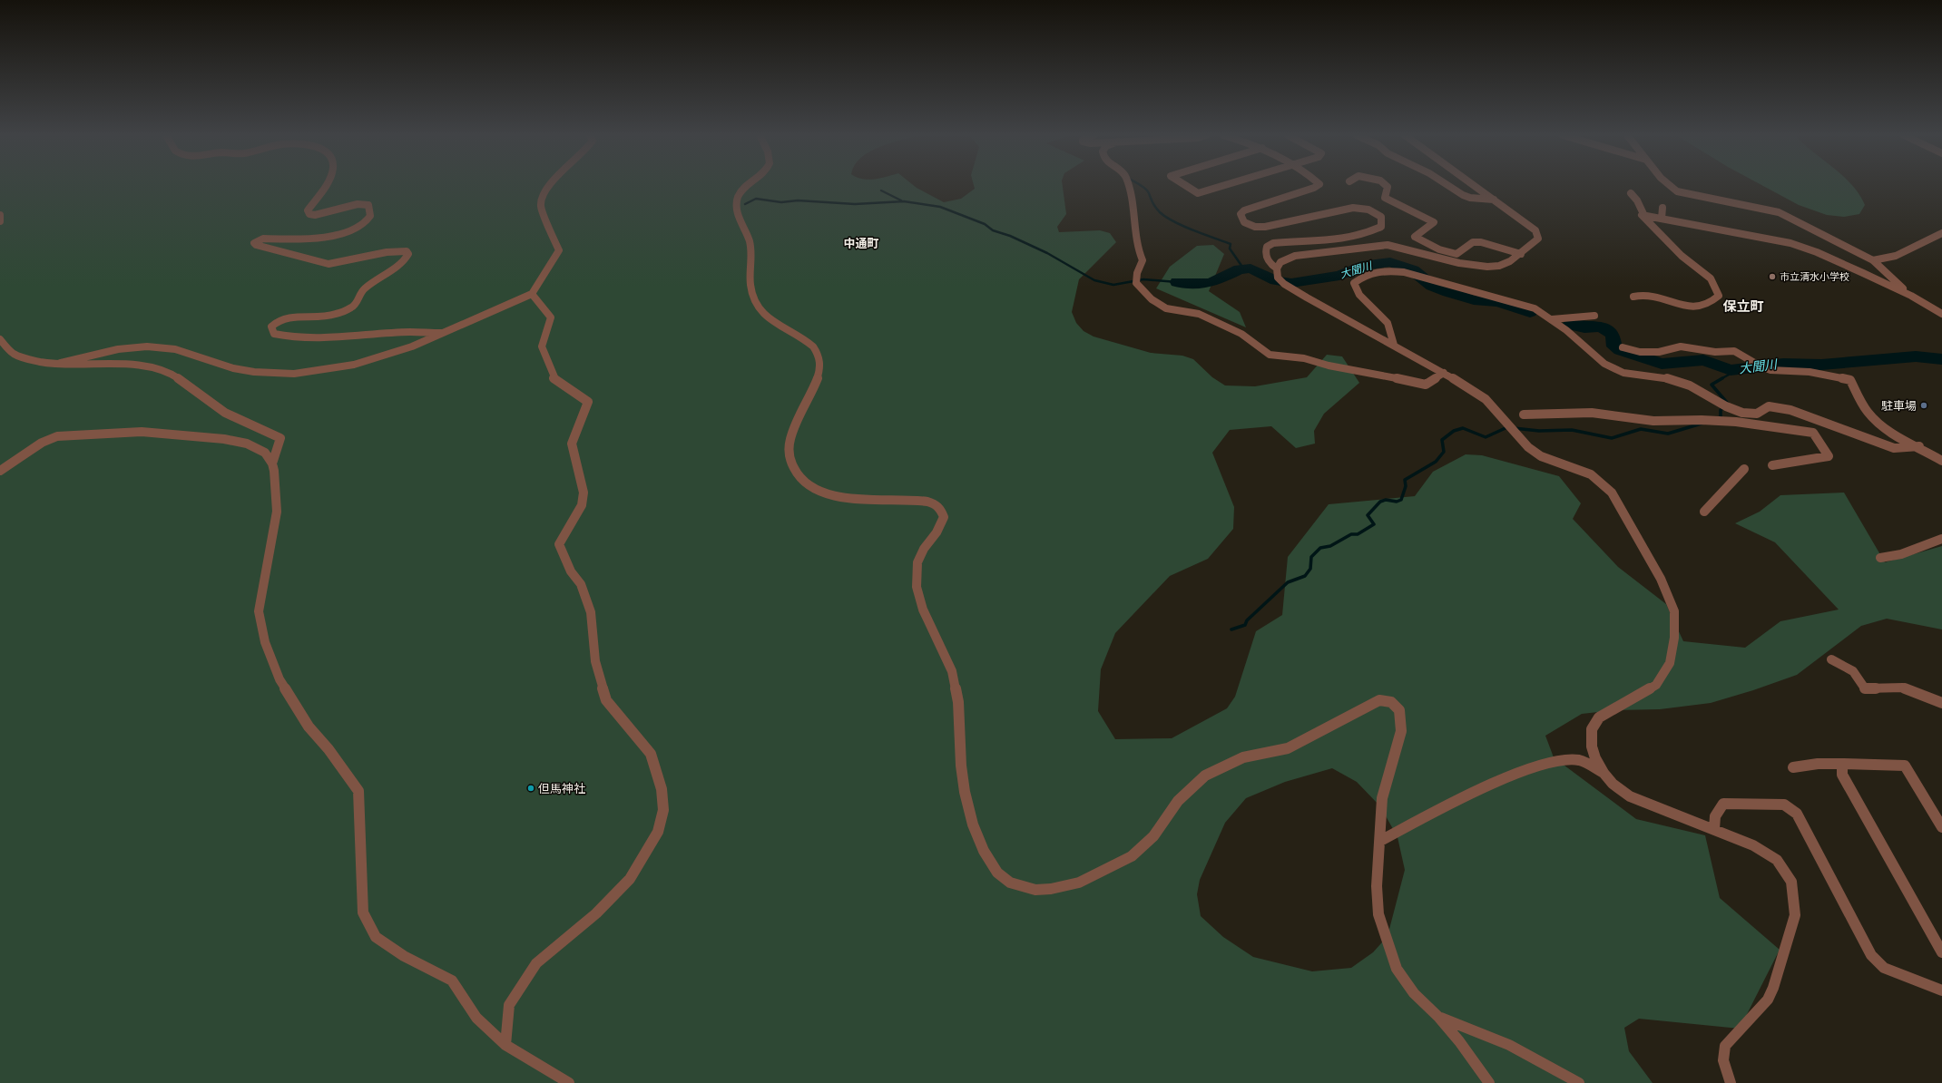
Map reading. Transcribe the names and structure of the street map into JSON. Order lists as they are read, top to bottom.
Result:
{
  "districts": ["中通町", "保立町"],
  "water": ["大聞川"],
  "places": ["市立清水小学校", "駐車場", "但馬神社"]
}
